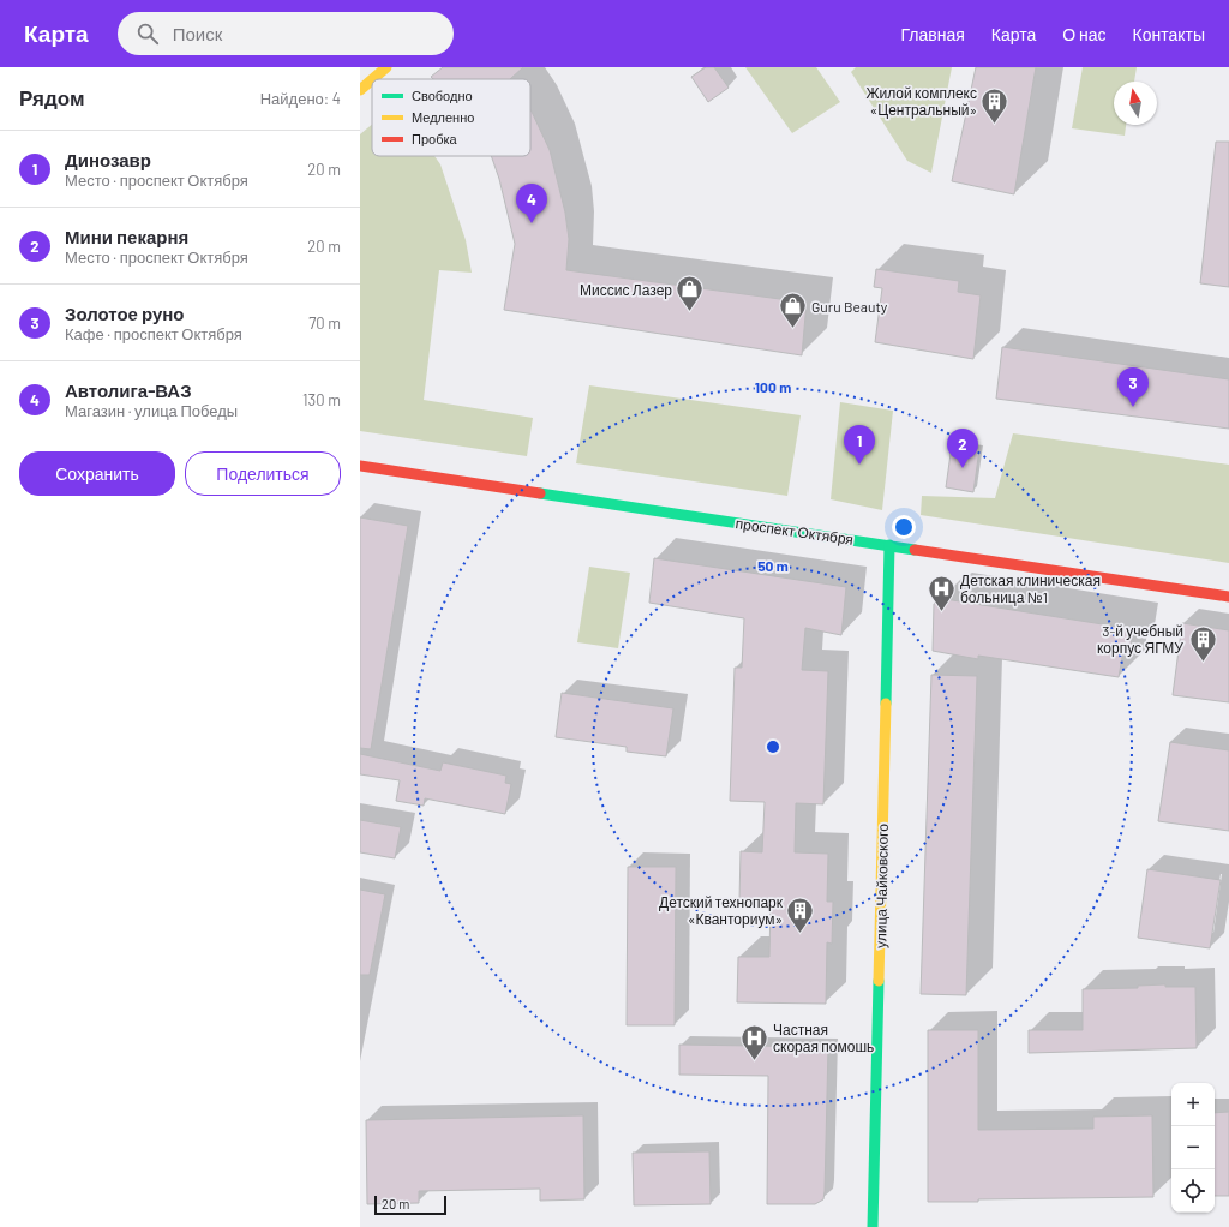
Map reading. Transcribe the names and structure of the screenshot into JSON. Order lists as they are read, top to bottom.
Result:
{
  "streets": {
    "main road": ["проспект Октября", "улица Чайковского"]
  },
  "crossings": [
    ["проспект Октября", "улица Чайковского"]
  ],
  "places": {
    "building": ["Жилой комплекс «Центральный»", "3-й учебный корпус ЯГМУ", "Детский технопарк «Кванториум»"],
    "shop": ["Миссис Лазер", "Guru Beauty"],
    "hospital": ["Детская клиническая больница №1", "Частная скорая помошь"]
  },
  "legend": ["Свободно", "Медленно", "Пробка"],
  "scale_bar": "20 m",
  "north": "top",
  "page": {
    "header": "Карта",
    "search": "Поиск",
    "nav": [
      "Главная",
      "Карта",
      "О нас",
      "Контакты"
    ],
    "heading": ["Рядом", "Найдено: 4"],
    "list": [
      {
        "mark": "1",
        "name": "Динозавр",
        "note": "Место · проспект Октября",
        "value": "20 m"
      },
      {
        "mark": "2",
        "name": "Мини пекарня",
        "note": "Место · проспект Октября",
        "value": "20 m"
      },
      {
        "mark": "3",
        "name": "Золотое руно",
        "note": "Кафе · проспект Октября",
        "value": "70 m"
      },
      {
        "mark": "4",
        "name": "Автолига-ВАЗ",
        "note": "Магазин · улица Победы",
        "value": "130 m"
      }
    ],
    "pins": [
      "4",
      "3",
      "1",
      "2"
    ],
    "buttons": ["Сохранить", "Поделиться"],
    "map_buttons": ["+", "−"],
    "scale": "20 m"
  },
  "rings": ["100 m", "50 m"]
}
